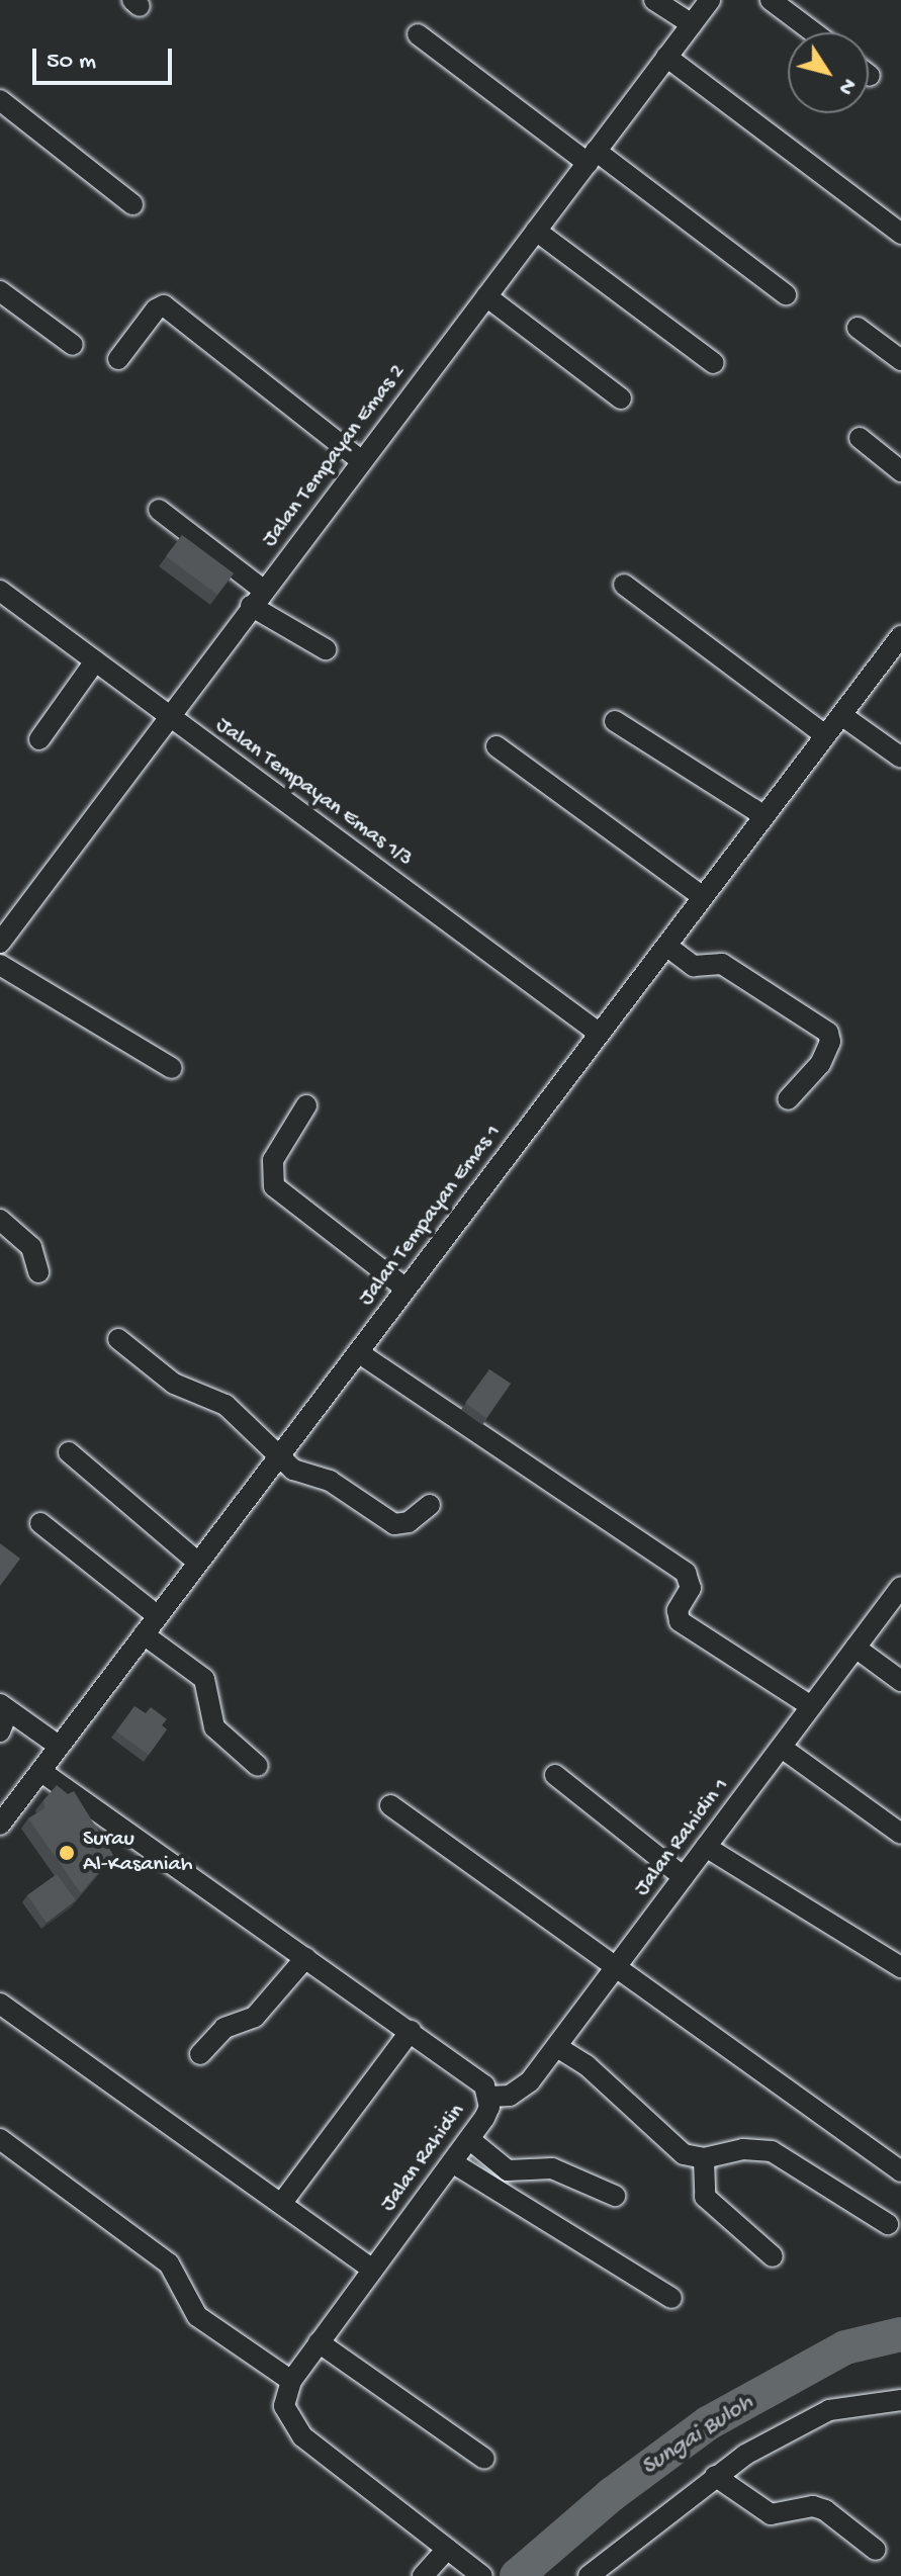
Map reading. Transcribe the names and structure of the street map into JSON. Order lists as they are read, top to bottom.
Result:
{
  "streets": {
    "street": [
      "Jalan Tempayan Emas 2",
      "Jalan Tempayan Emas 1/3",
      "Jalan Tempayan Emas 1",
      "Jalan Rahidin 1",
      "Jalan Rahidin"
    ]
  },
  "crossings": [
    ["Jalan Tempayan Emas 2", "Jalan Tempayan Emas 1/3"],
    ["Jalan Tempayan Emas 1/3", "Jalan Tempayan Emas 1"],
    ["Jalan Tempayan Emas 1", "Jalan Rahidin"],
    ["Jalan Rahidin 1", "Jalan Rahidin"]
  ],
  "water": ["Sungai Buloh"],
  "places": ["Surau Al-Kasaniah"],
  "scale_bar": "50 m",
  "north": "bottom right"
}
